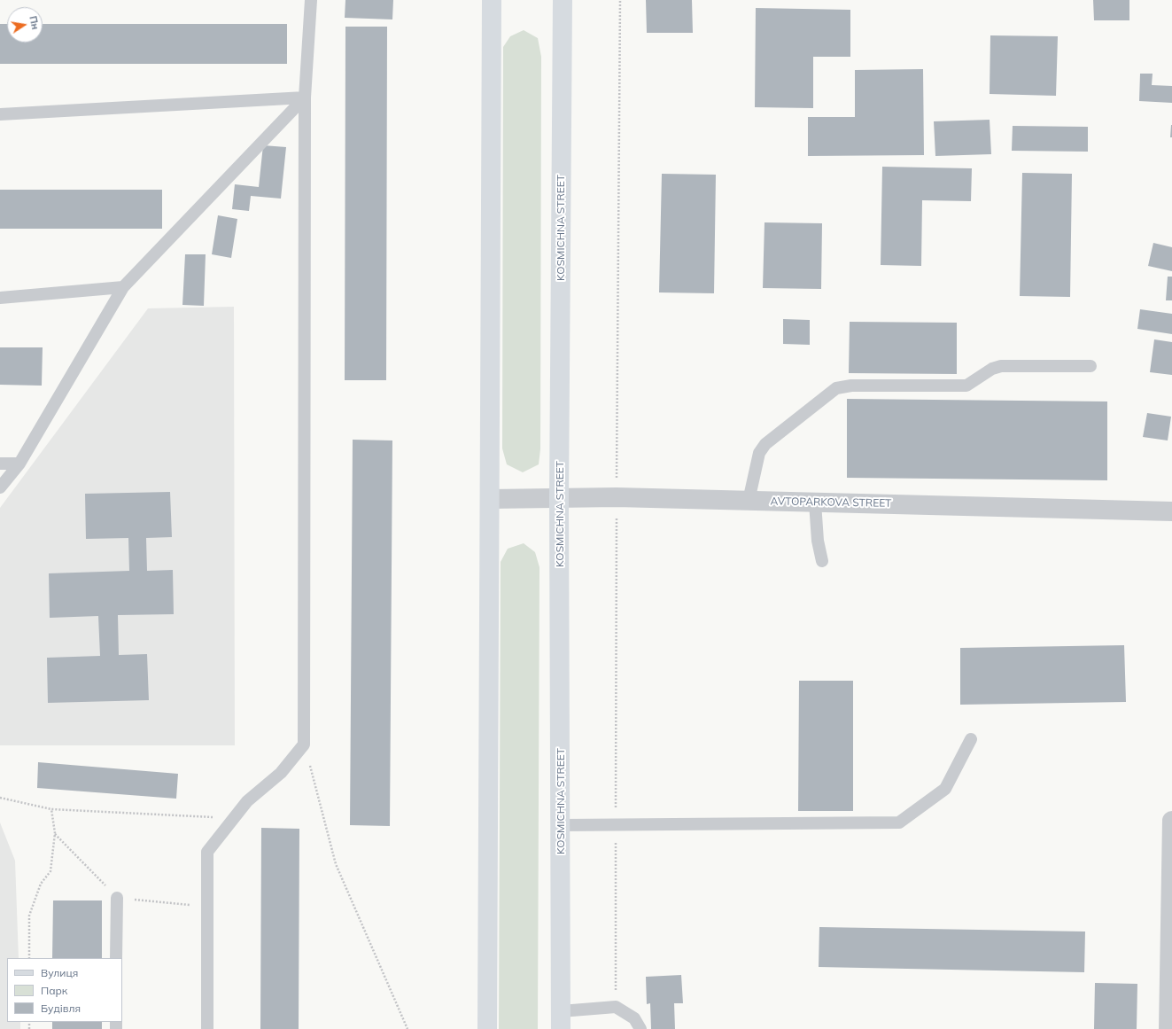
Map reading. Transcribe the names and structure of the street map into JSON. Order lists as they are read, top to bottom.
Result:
{
  "streets": {
    "main road": ["KOSMICHNA STREET"],
    "street": ["AVTOPARKOVA STREET"]
  },
  "crossings": [
    ["KOSMICHNA STREET", "AVTOPARKOVA STREET"]
  ],
  "legend": ["Вулиця", "Парк", "Будівля"],
  "north": "right"
}
